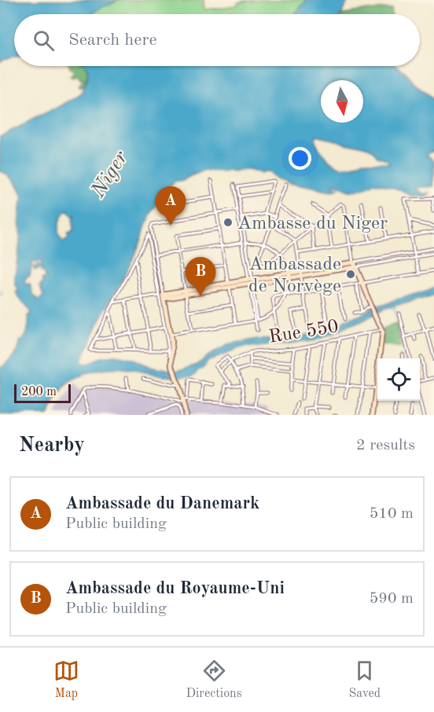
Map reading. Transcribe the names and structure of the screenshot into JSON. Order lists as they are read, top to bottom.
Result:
{
  "streets": {
    "street": ["Rue 550"]
  },
  "water": ["Niger"],
  "places": ["Ambasse du Niger", "Ambassade de Norvège"],
  "scale_bar": "200 m",
  "north": "bottom",
  "page": {
    "search": "Search here",
    "pins": ["A", "B"],
    "scale": "200 m",
    "heading": ["Nearby", "2 results"],
    "list": [
      {
        "mark": "A",
        "name": "Ambassade du Danemark",
        "note": "Public building",
        "value": "510 m"
      },
      {
        "mark": "B",
        "name": "Ambassade du Royaume-Uni",
        "note": "Public building",
        "value": "590 m"
      }
    ],
    "nav": ["Map", "Directions", "Saved"]
  }
}
